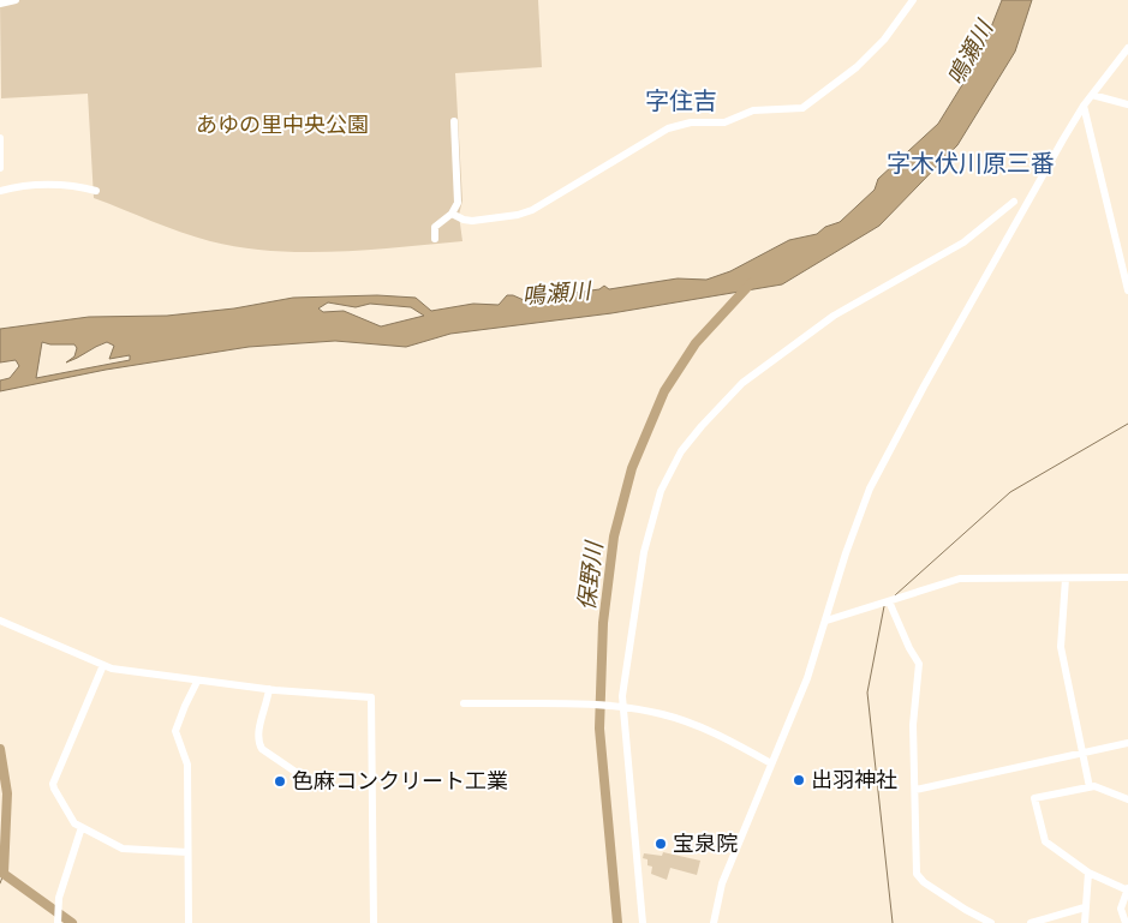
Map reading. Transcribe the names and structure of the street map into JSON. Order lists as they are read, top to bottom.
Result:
{
  "districts": ["字住吉", "字木伏川原三番"],
  "water": ["鳴瀬川", "保野川"],
  "parks": ["あゆの里中央公園"],
  "places": ["出羽神社", "色麻コンクリート工業", "宝泉院"]
}
